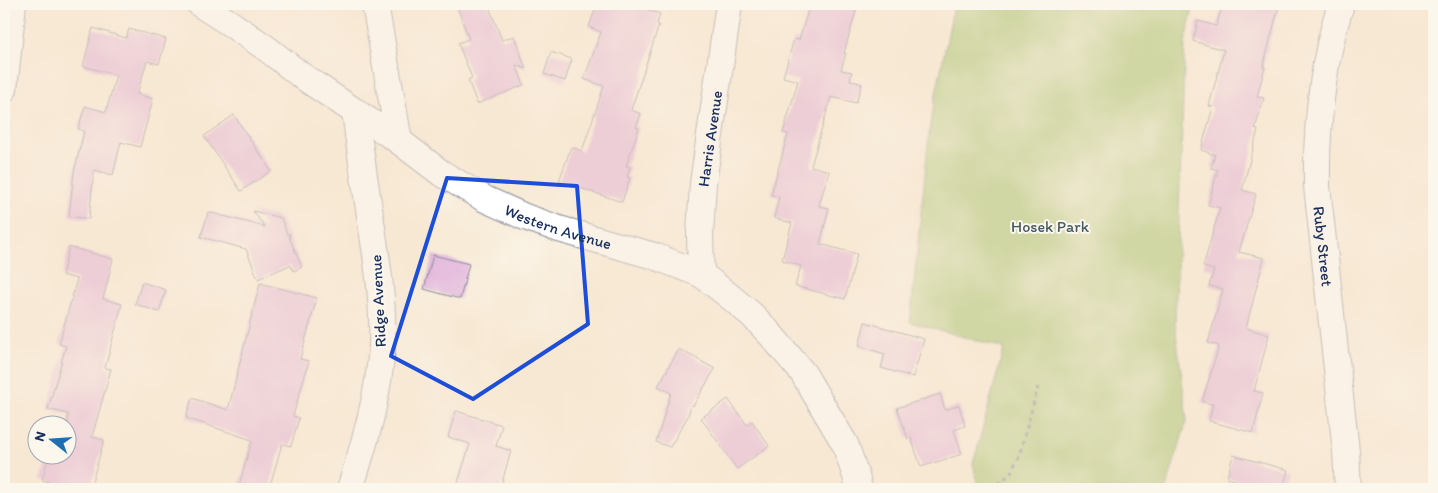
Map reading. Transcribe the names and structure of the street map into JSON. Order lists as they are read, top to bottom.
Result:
{
  "streets": {
    "street": [
      "Harris Avenue",
      "Western Avenue",
      "Ruby Street",
      "Ridge Avenue"
    ]
  },
  "crossings": [
    ["Harris Avenue", "Western Avenue"],
    ["Western Avenue", "Ridge Avenue"]
  ],
  "parks": ["Hosek Park"],
  "north": "left"
}
